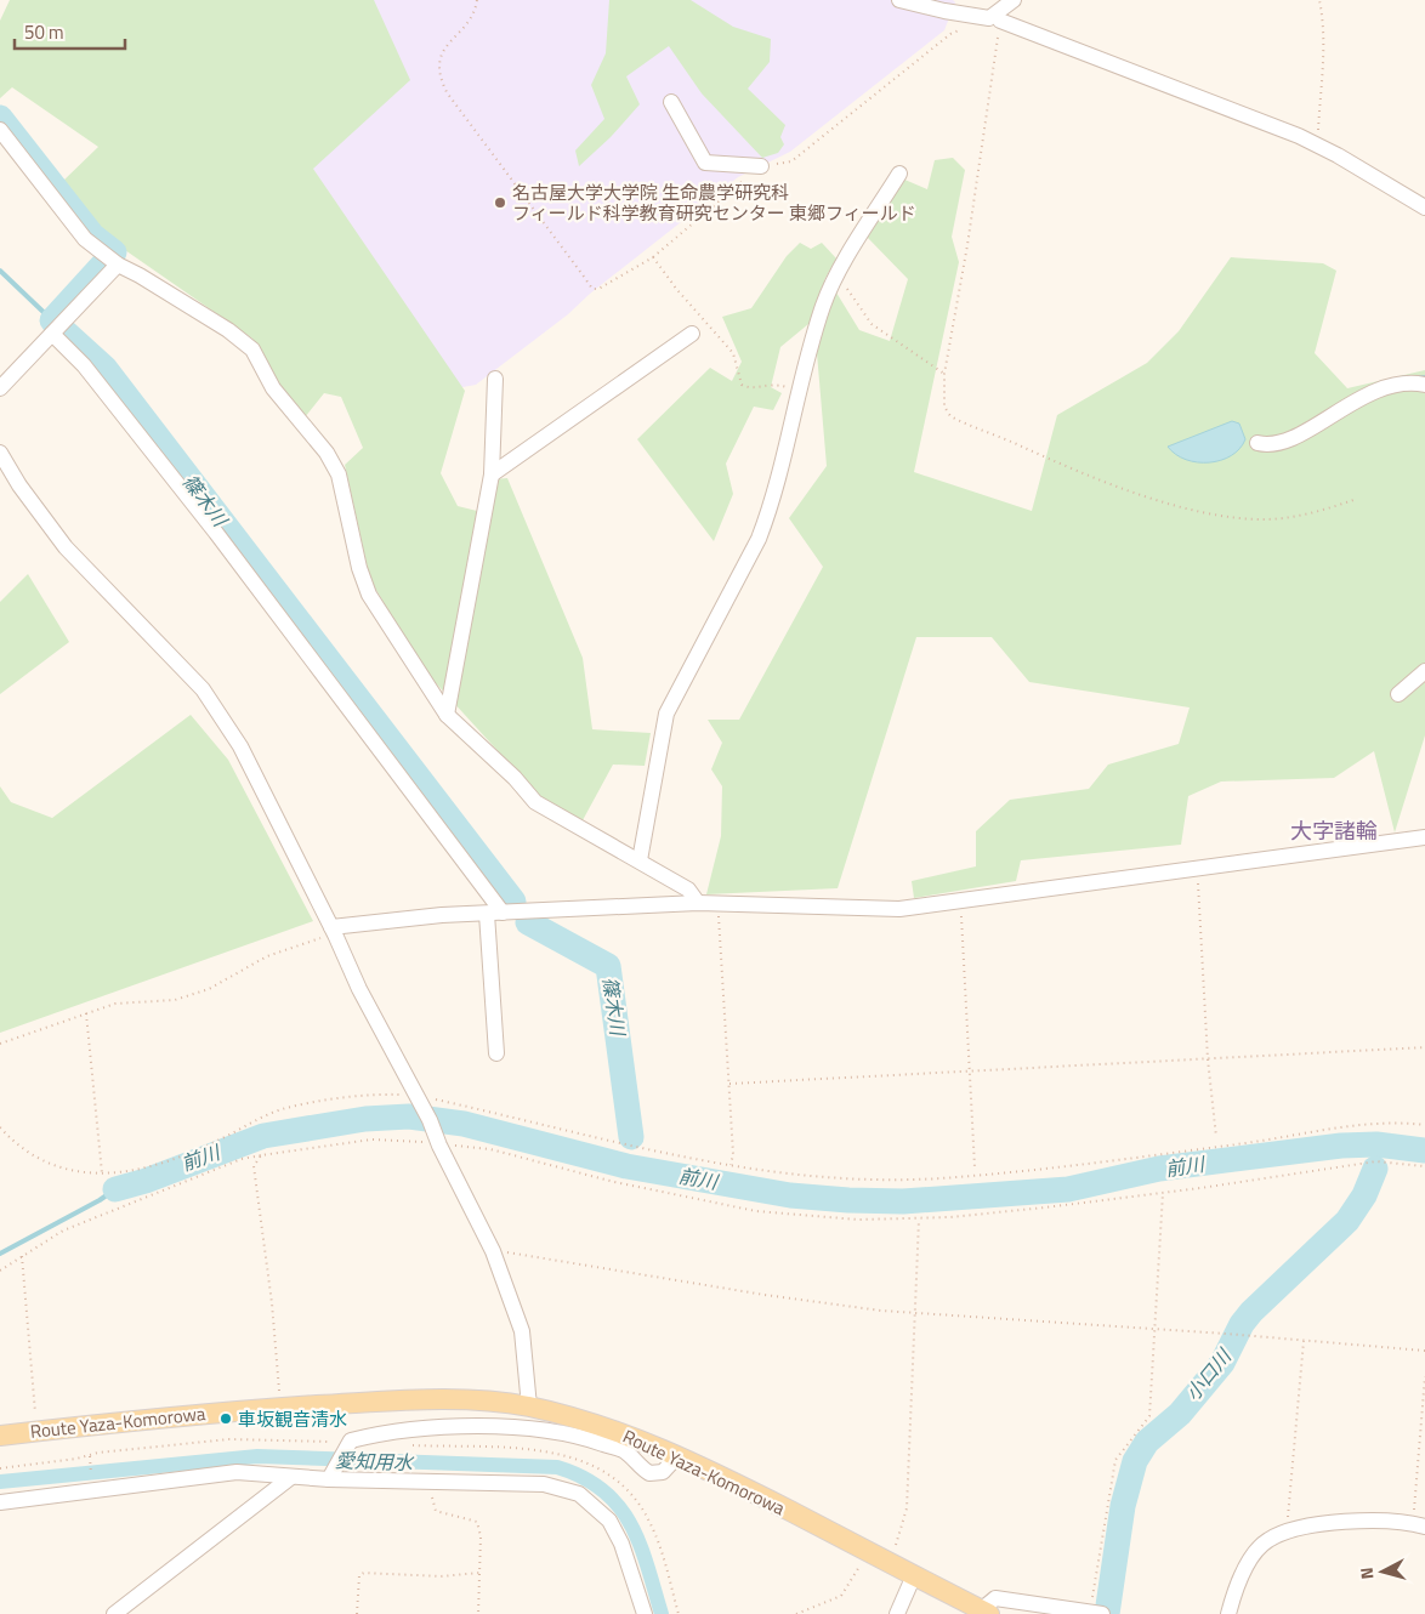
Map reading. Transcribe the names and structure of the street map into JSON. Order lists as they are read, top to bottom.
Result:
{
  "streets": {
    "main road": ["Route Yaza-Komorowa"]
  },
  "districts": ["大字諸輪"],
  "water": [
    "篠木川",
    "前川",
    "小口川",
    "愛知用水"
  ],
  "places": ["名古屋大学大学院 生命農学研究科 フィールド科学教育研究センター 東郷フィールド", "車坂観音清水"],
  "scale_bar": "50 m",
  "north": "left"
}
